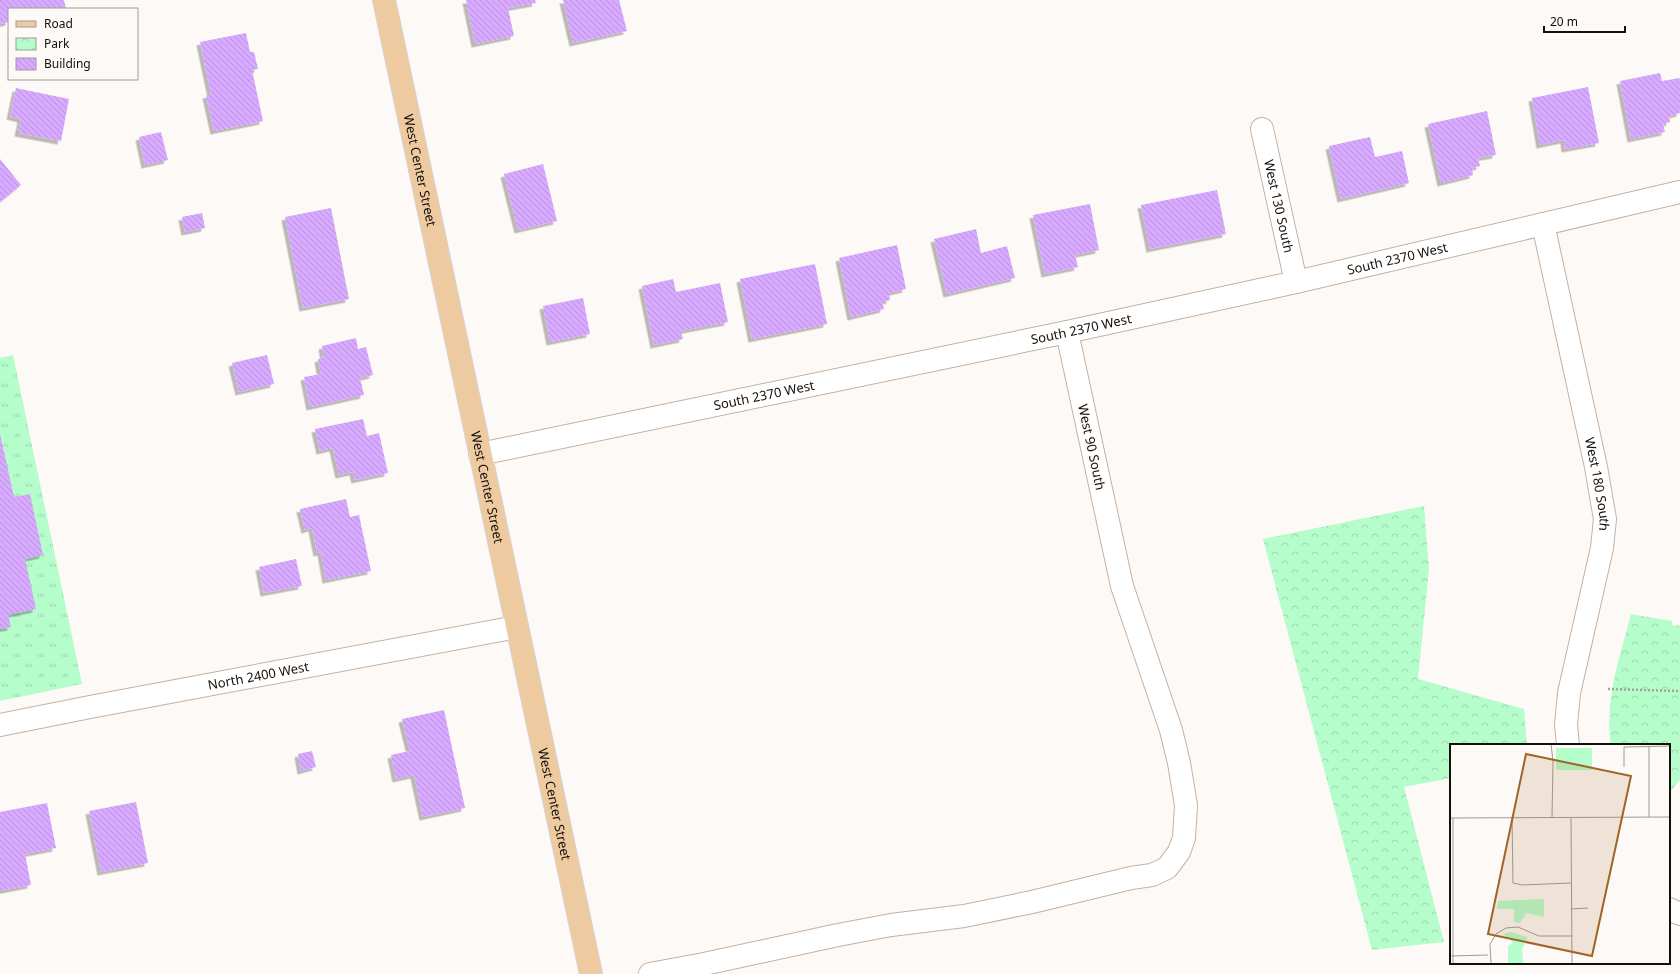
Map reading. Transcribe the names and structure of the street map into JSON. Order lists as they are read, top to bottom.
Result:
{
  "streets": {
    "main road": ["West Center Street"],
    "street": [
      "West 130 South",
      "South 2370 West",
      "West 90 South",
      "West 180 South",
      "North 2400 West"
    ]
  },
  "crossings": [
    ["West Center Street", "South 2370 West"],
    ["West Center Street", "North 2400 West"],
    ["West 130 South", "South 2370 West"],
    ["South 2370 West", "West 90 South"],
    ["South 2370 West", "West 180 South"]
  ],
  "legend": ["Road", "Park", "Building"],
  "scale_bar": "20 m"
}
